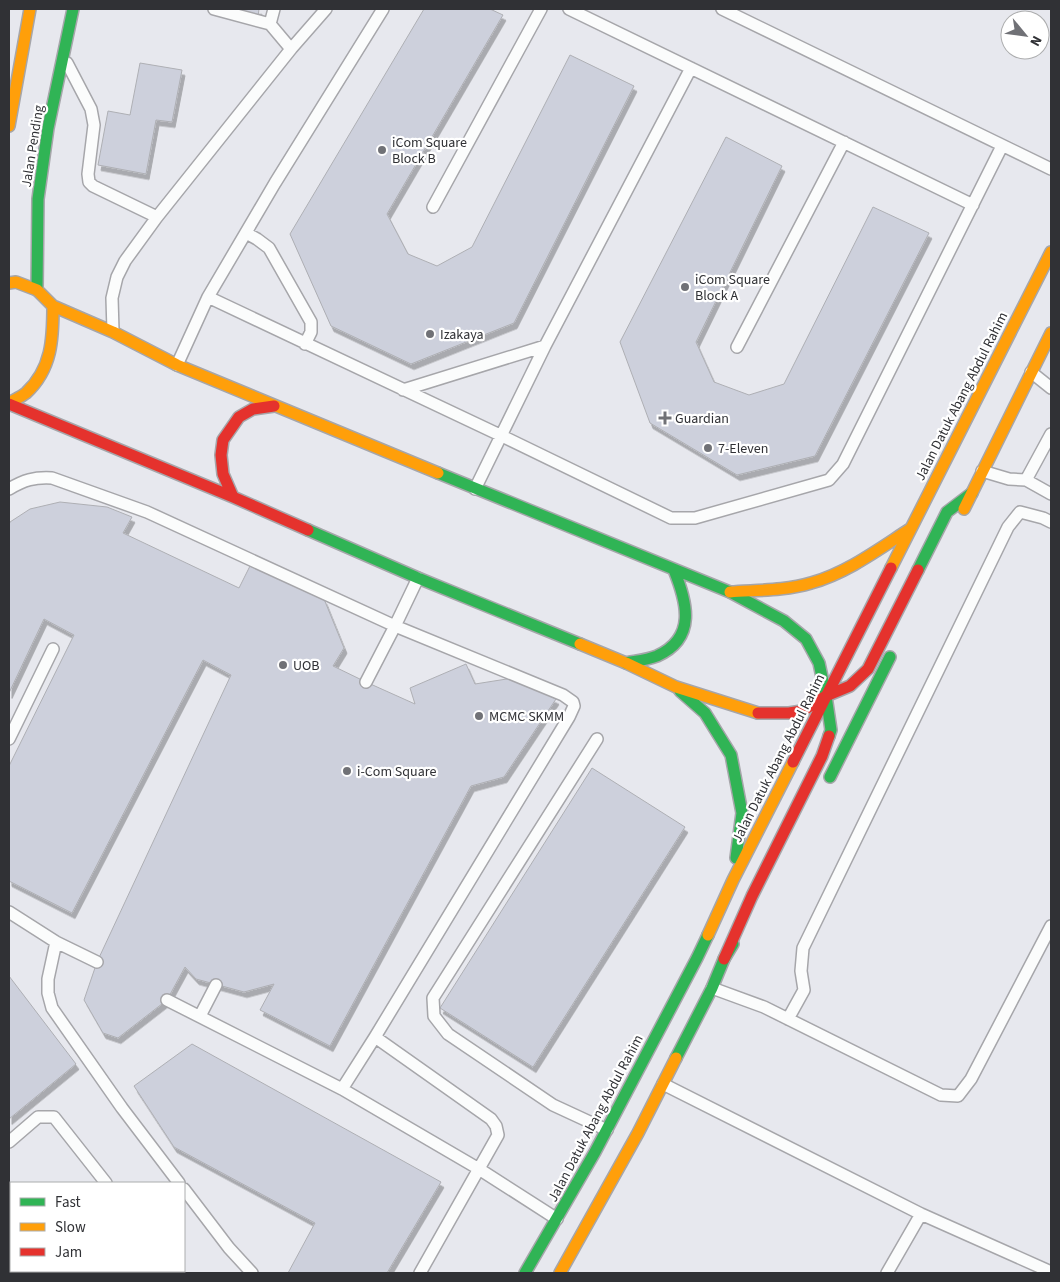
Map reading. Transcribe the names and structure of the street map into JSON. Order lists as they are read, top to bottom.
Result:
{
  "streets": {
    "street": ["Jalan Pending", "Jalan Datuk Abang Abdul Rahim"]
  },
  "places": {
    "other": [
      "iCom Square Block B",
      "iCom Square Block A",
      "Izakaya",
      "7-Eleven",
      "UOB",
      "MCMC SKMM",
      "i-Com Square"
    ],
    "health": ["Guardian"]
  },
  "legend": ["Fast", "Slow", "Jam"],
  "north": "bottom right"
}
